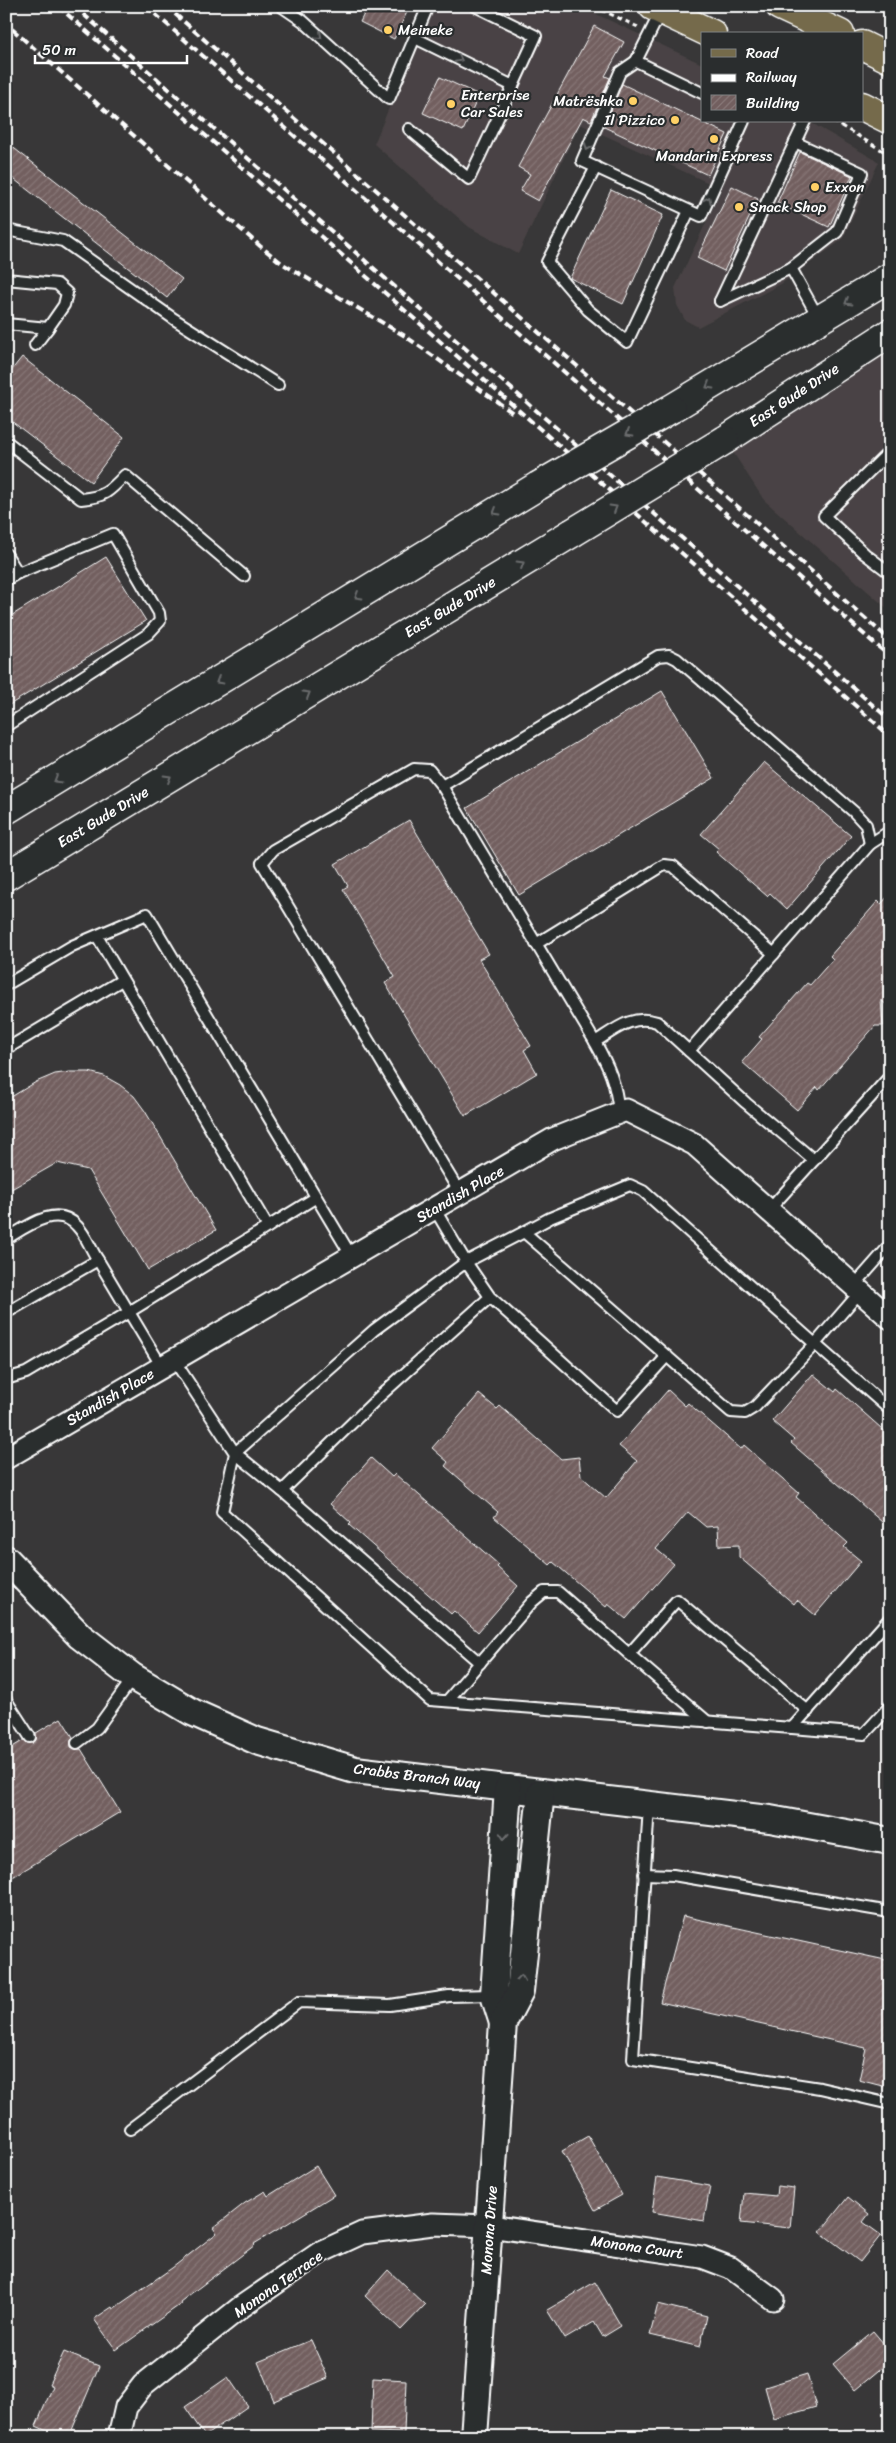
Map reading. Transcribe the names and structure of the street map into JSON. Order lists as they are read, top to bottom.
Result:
{
  "streets": {
    "main road": ["East Gude Drive"],
    "street": [
      "Standish Place",
      "Crabbs Branch Way",
      "Monona Drive",
      "Monona Court",
      "Monona Terrace"
    ]
  },
  "crossings": [
    ["Crabbs Branch Way", "Monona Drive"],
    ["Monona Drive", "Monona Court"],
    ["Monona Drive", "Monona Terrace"],
    ["Monona Court", "Monona Terrace"]
  ],
  "places": [
    "Meineke",
    "Matrëshka",
    "Enterprise Car Sales",
    "Il Pizzico",
    "Mandarin Express",
    "Exxon",
    "Snack Shop"
  ],
  "legend": ["Road", "Railway", "Building"],
  "scale_bar": "50 m"
}
